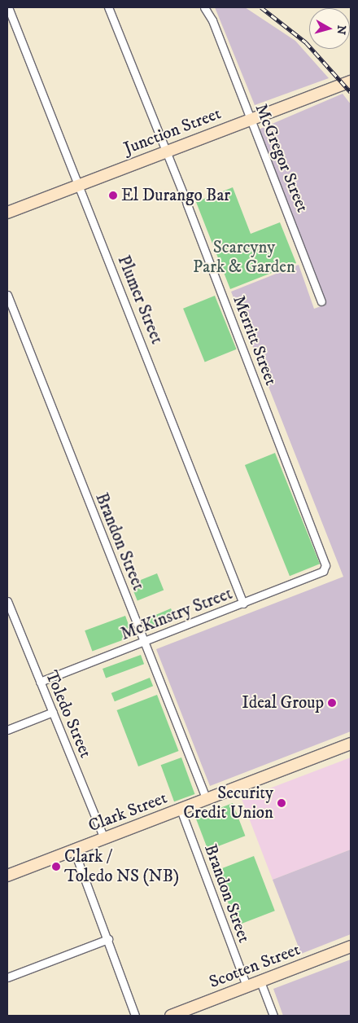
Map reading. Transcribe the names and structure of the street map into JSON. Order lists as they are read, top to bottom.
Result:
{
  "streets": {
    "street": [
      "Junction Street",
      "McGregor Street",
      "Plumer Street",
      "Merritt Street",
      "Brandon Street",
      "McKinstry Street",
      "Toledo Street",
      "Clark Street",
      "Scotten Street"
    ]
  },
  "crossings": [
    ["Junction Street", "McGregor Street"],
    ["Junction Street", "Plumer Street"],
    ["Junction Street", "Merritt Street"],
    ["Plumer Street", "McKinstry Street"],
    ["Merritt Street", "McKinstry Street"],
    ["Brandon Street", "McKinstry Street"],
    ["Brandon Street", "Clark Street"],
    ["Brandon Street", "Scotten Street"],
    ["McKinstry Street", "Toledo Street"],
    ["Toledo Street", "Clark Street"]
  ],
  "parks": ["Scarcyny Park & Garden"],
  "places": [
    "El Durango Bar",
    "Ideal Group",
    "Security Credit Union",
    "Clark / Toledo NS (NB)"
  ],
  "north": "right"
}
